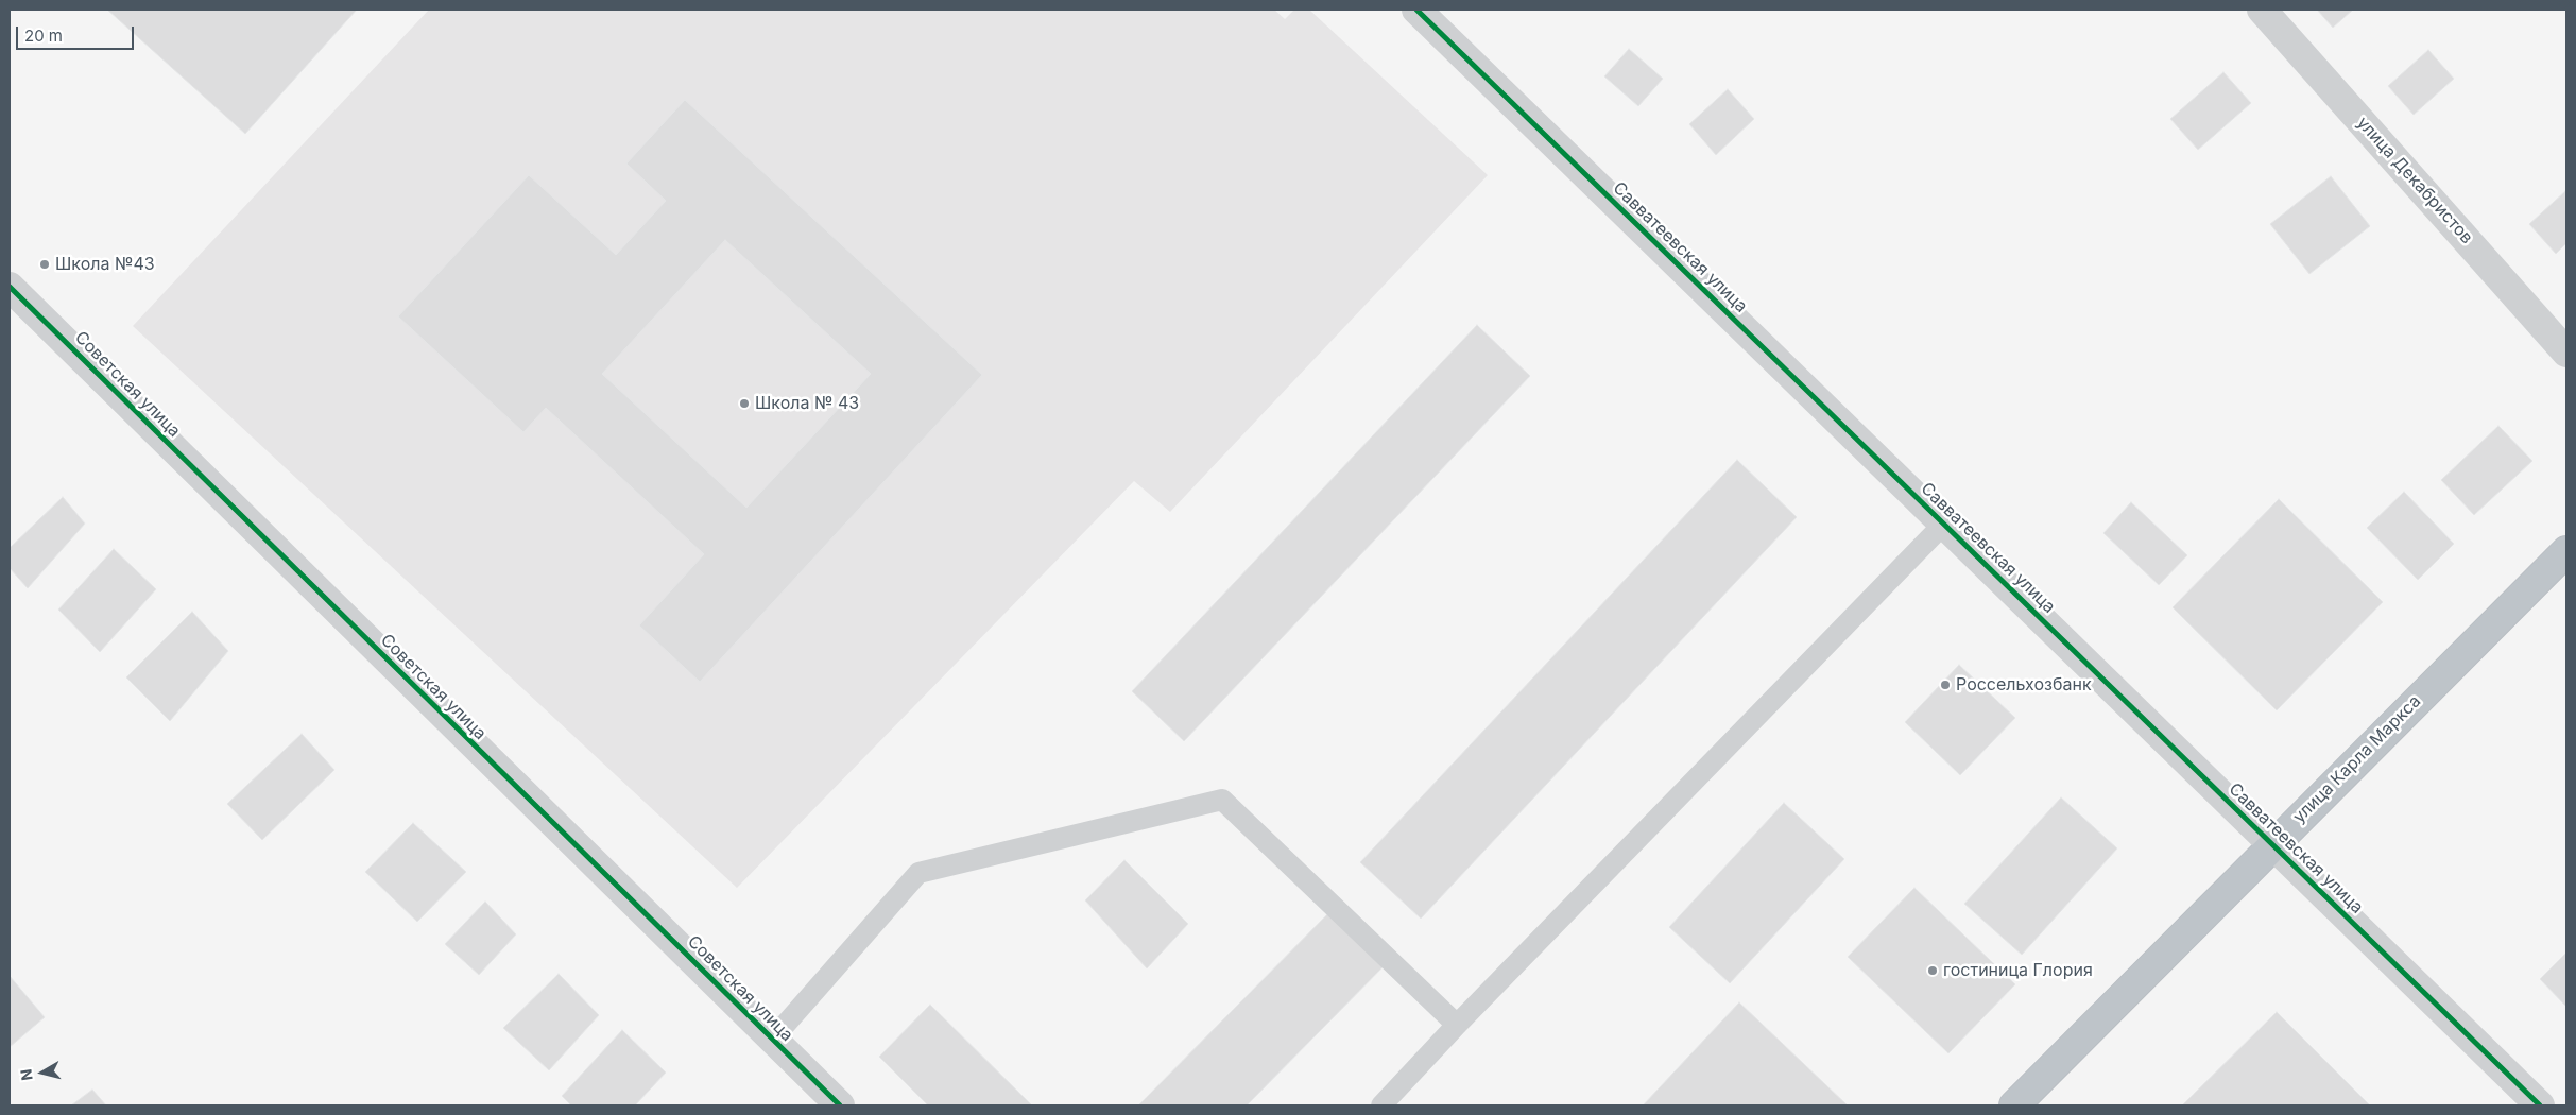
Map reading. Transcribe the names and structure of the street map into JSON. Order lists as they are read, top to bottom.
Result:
{
  "streets": {
    "highway": ["улица Карла Маркса"],
    "street": ["улица Декабристов", "Савватеевская улица", "Советская улица"]
  },
  "crossings": [
    ["Савватеевская улица", "улица Карла Маркса"]
  ],
  "places": [
    "Школа №43",
    "Школа № 43",
    "Россельхозбанк",
    "гостиница Глория"
  ],
  "scale_bar": "20 m",
  "north": "left"
}
